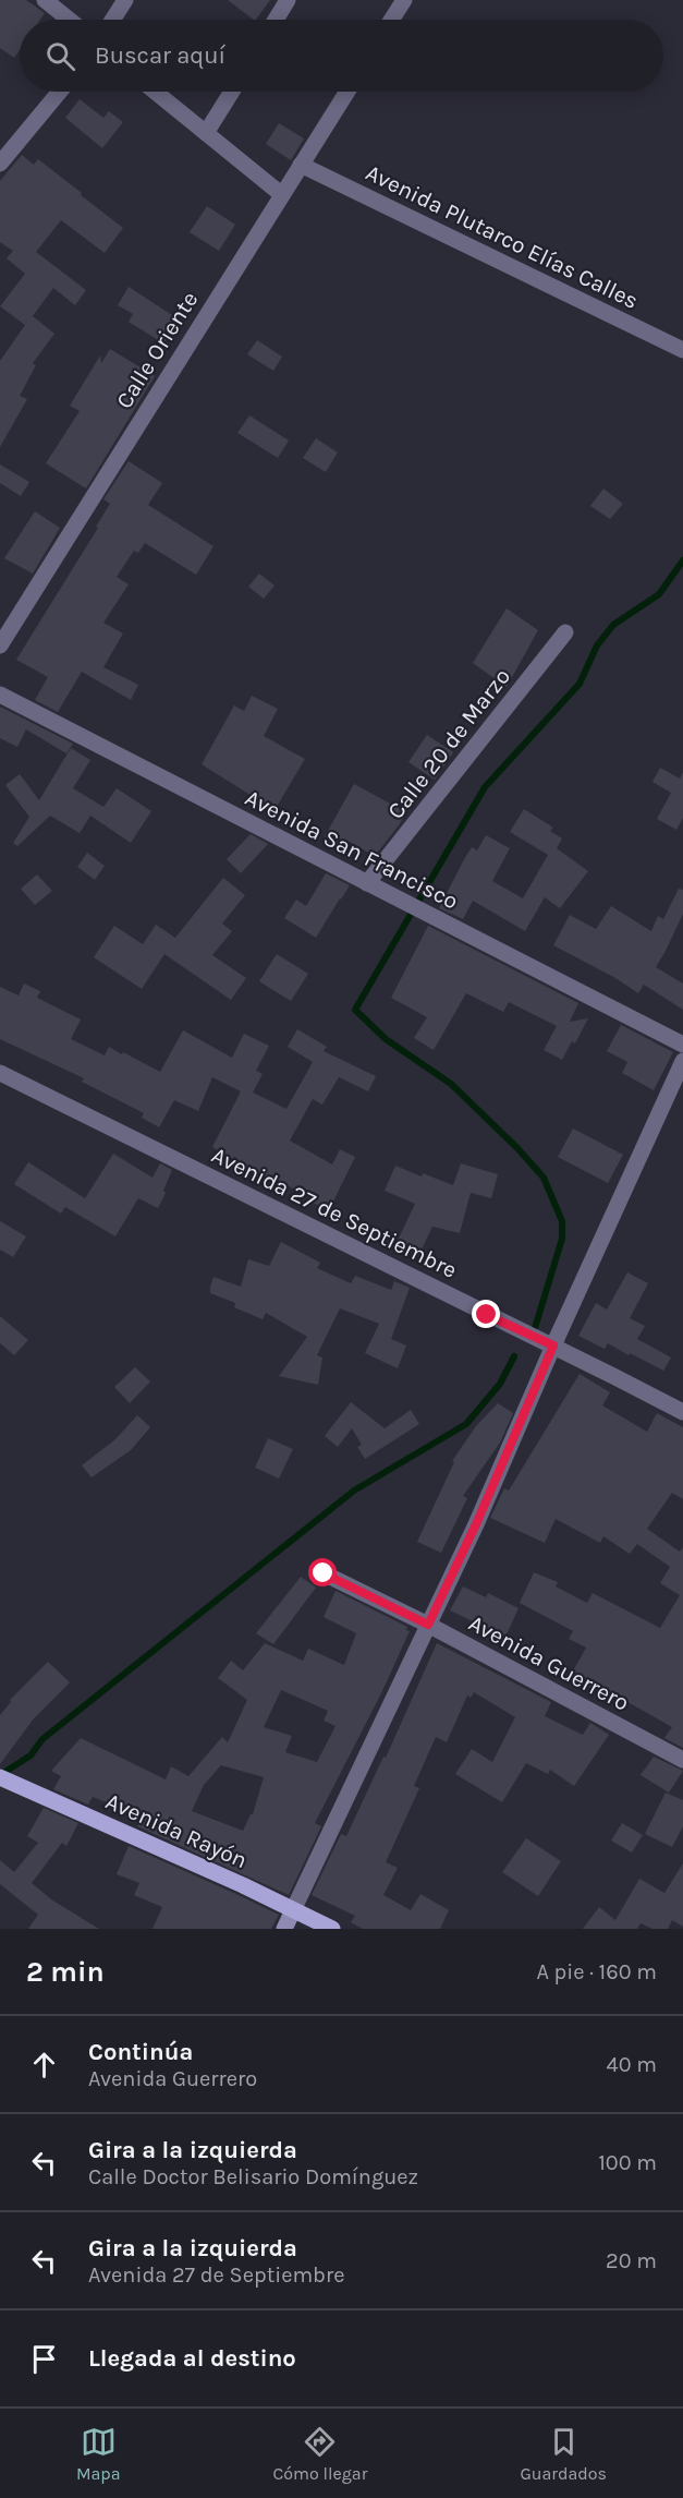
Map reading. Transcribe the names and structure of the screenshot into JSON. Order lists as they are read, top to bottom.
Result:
{
  "streets": {
    "main road": ["Avenida Rayón"],
    "street": [
      "Avenida Plutarco Elías Calles",
      "Calle Oriente",
      "Calle 20 de Marzo",
      "Avenida San Francisco",
      "Avenida 27 de Septiembre",
      "Avenida Guerrero"
    ]
  },
  "crossings": [
    ["Avenida Plutarco Elías Calles", "Calle Oriente"],
    ["Calle 20 de Marzo", "Avenida San Francisco"]
  ],
  "page": {
    "search": "Buscar aquí",
    "heading": ["2 min", "A pie · 160 m"],
    "list": [
      ["Continúa", "Avenida Guerrero", "40 m"],
      ["Gira a la izquierda", "Calle Doctor Belisario Domínguez", "100 m"],
      ["Gira a la izquierda", "Avenida 27 de Septiembre", "20 m"],
      "Llegada al destino"
    ],
    "nav": ["Mapa", "Cómo llegar", "Guardados"]
  }
}
